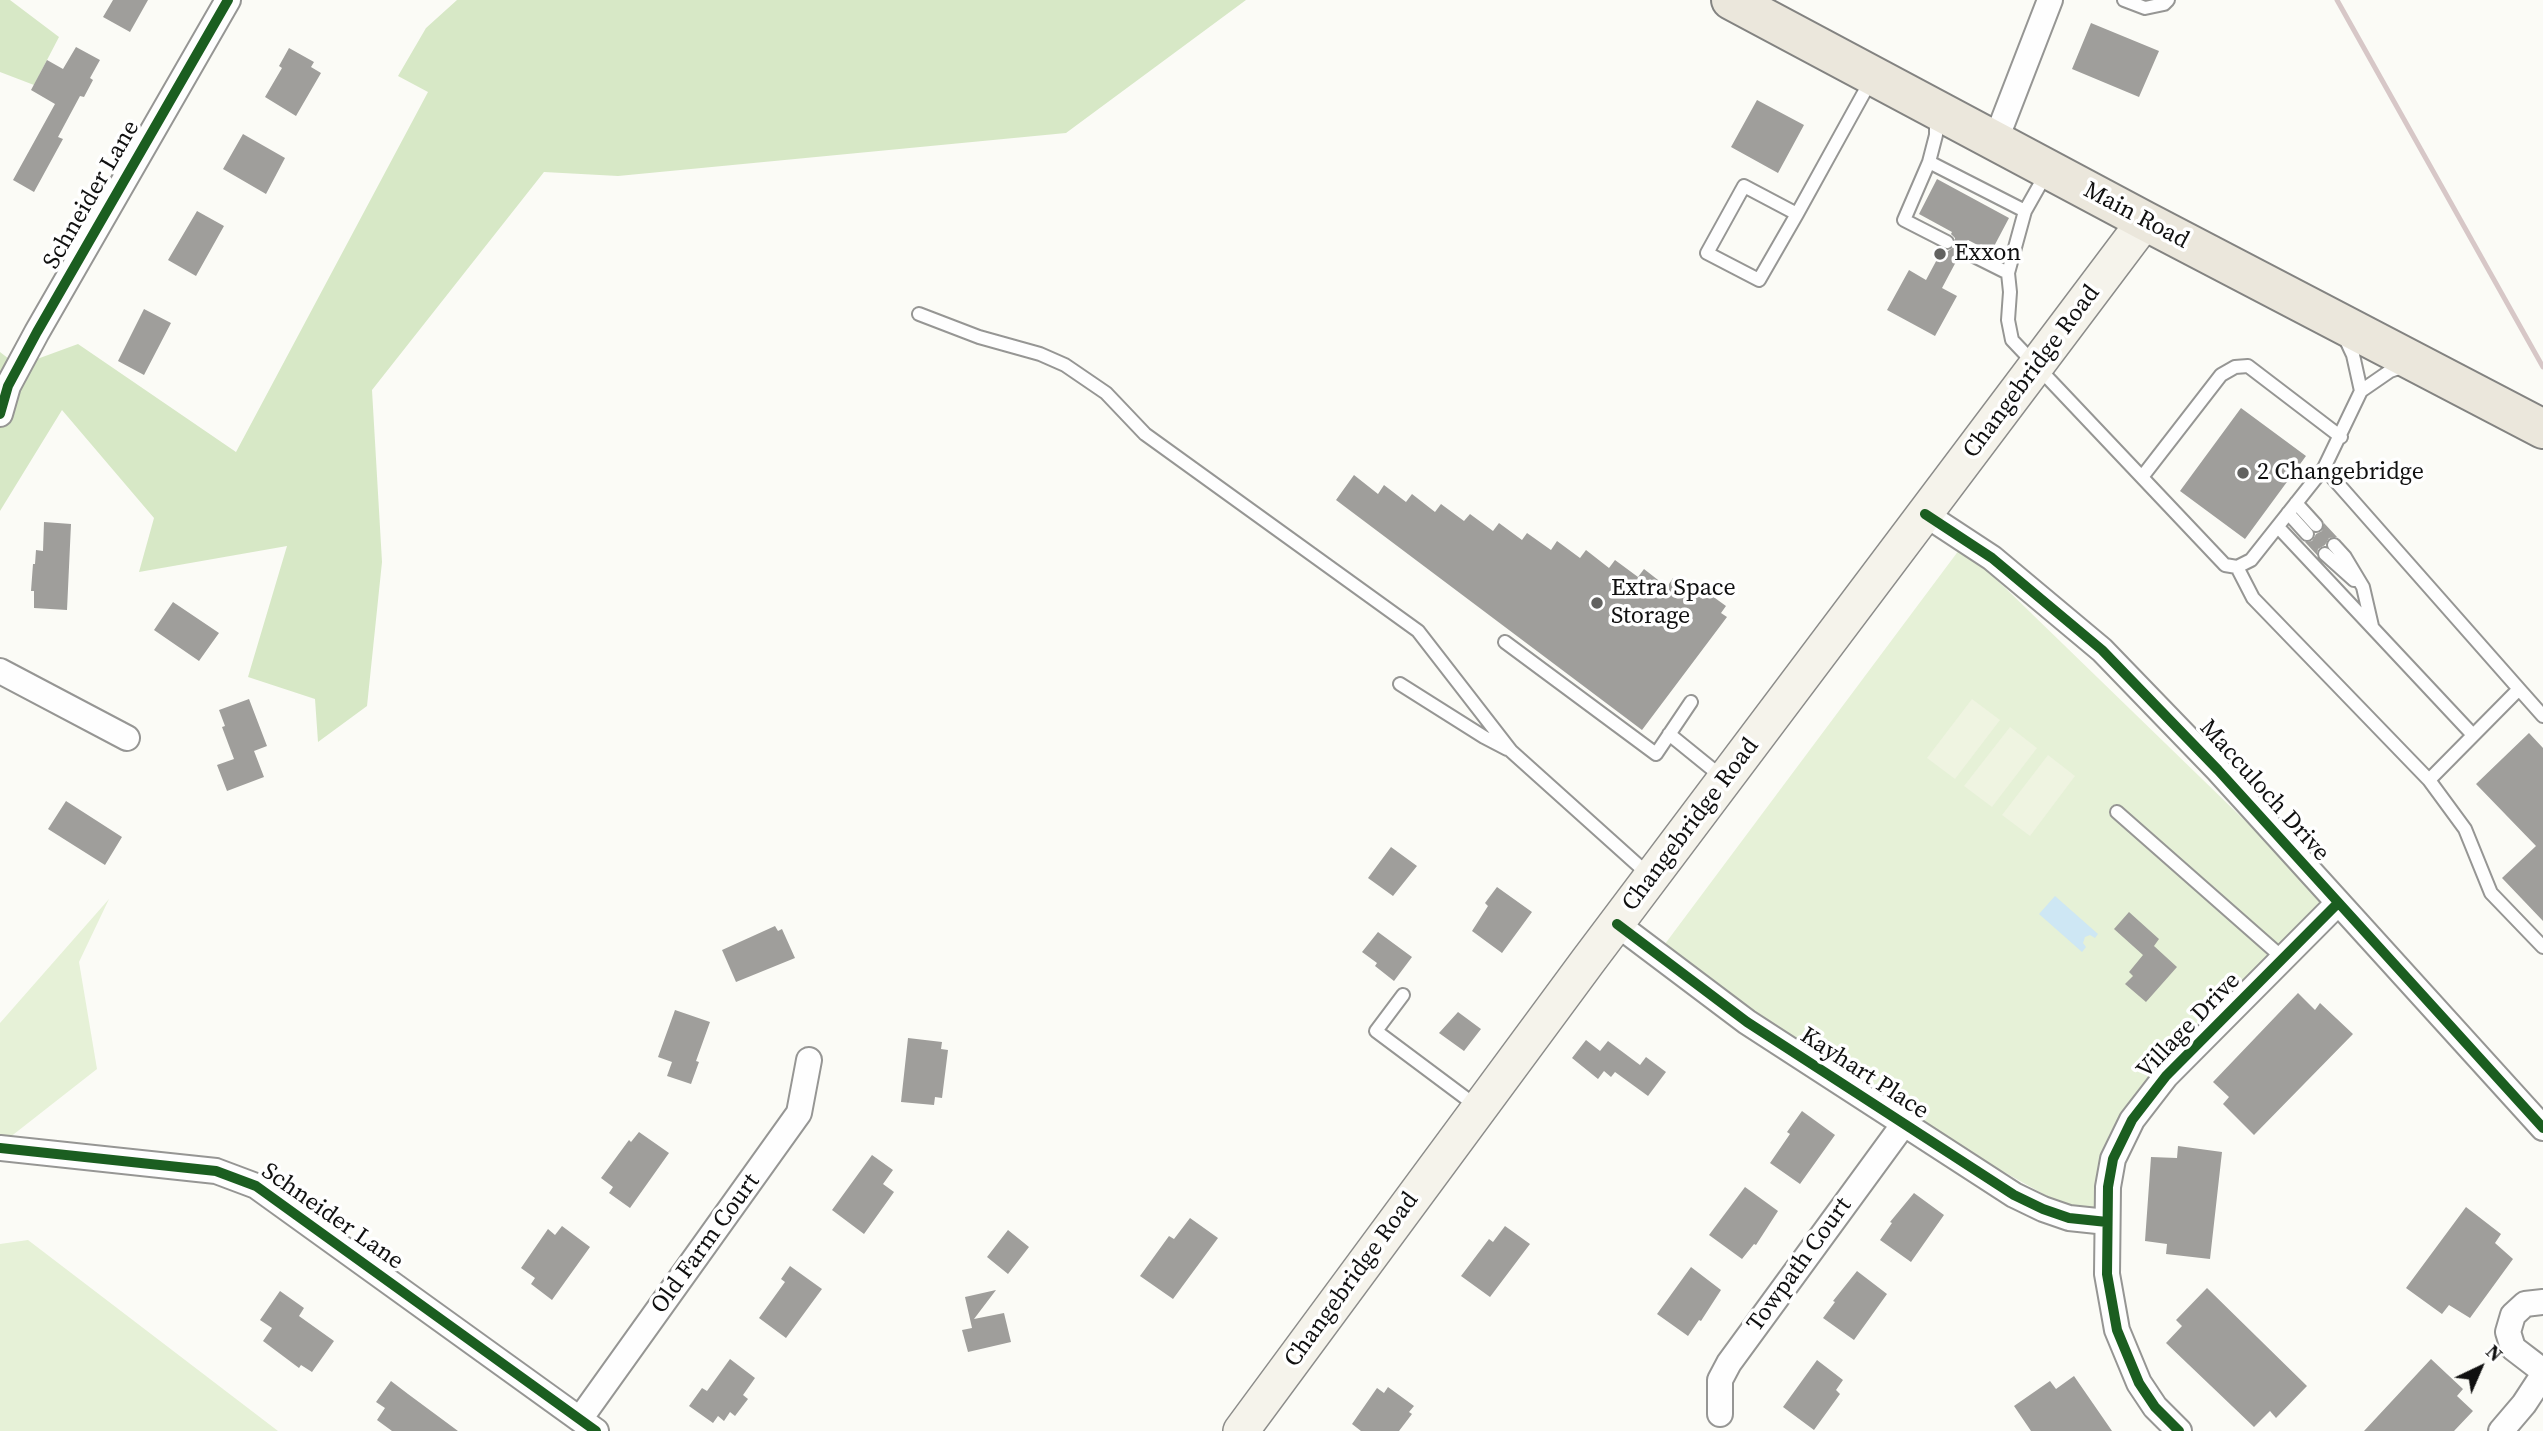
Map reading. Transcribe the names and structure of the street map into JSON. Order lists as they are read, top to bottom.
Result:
{
  "streets": {
    "main road": ["Main Road", "Changebridge Road"],
    "street": [
      "Schneider Lane",
      "Macculoch Drive",
      "Village Drive",
      "Kayhart Place",
      "Old Farm Court",
      "Towpath Court"
    ]
  },
  "crossings": [
    ["Schneider Lane", "Old Farm Court"],
    ["Main Road", "Changebridge Road"],
    ["Changebridge Road", "Macculoch Drive"],
    ["Changebridge Road", "Kayhart Place"],
    ["Macculoch Drive", "Village Drive"],
    ["Village Drive", "Kayhart Place"],
    ["Kayhart Place", "Towpath Court"]
  ],
  "places": ["Exxon", "2 Changebridge", "Extra Space Storage"],
  "north": "top right"
}
